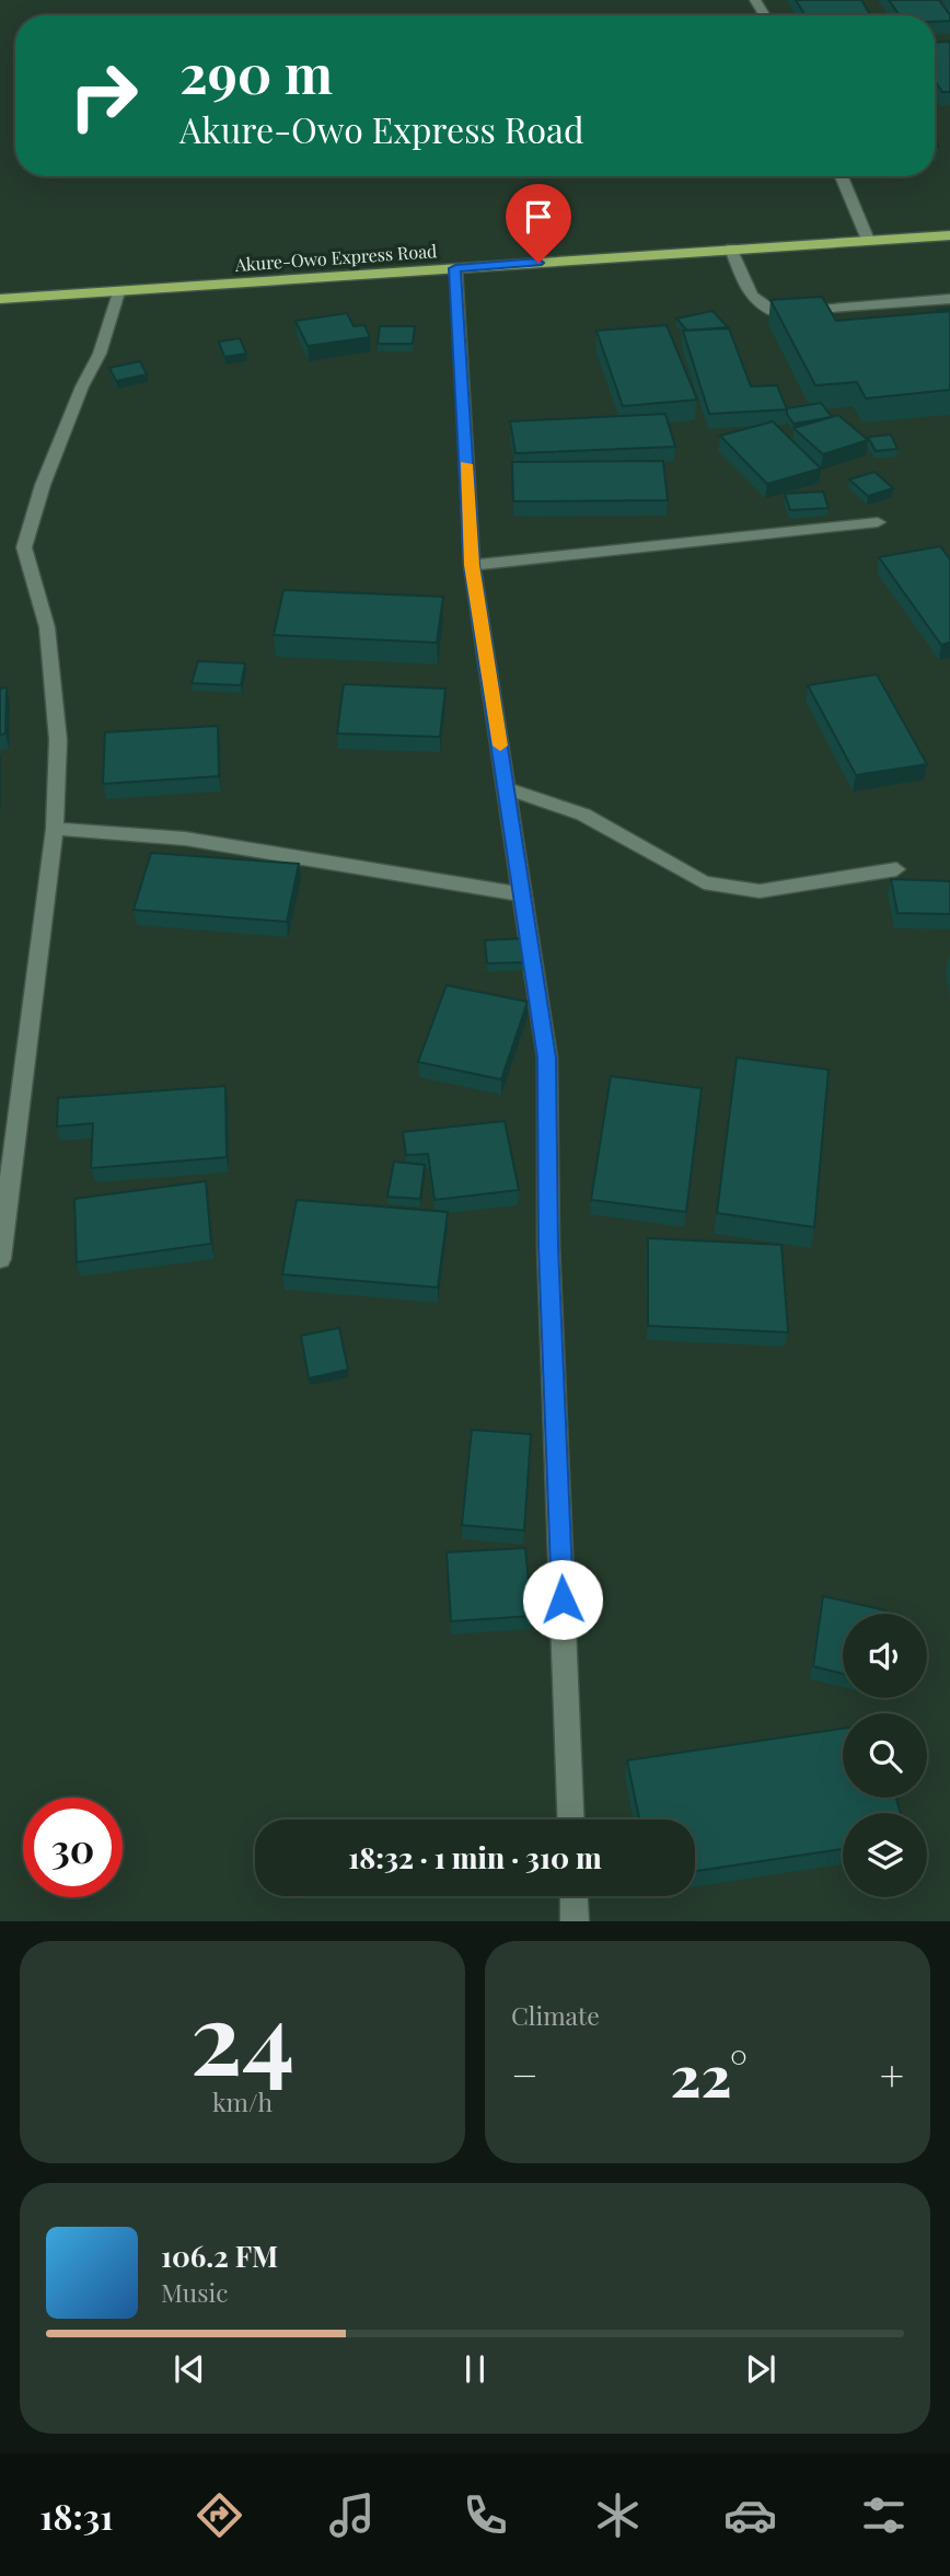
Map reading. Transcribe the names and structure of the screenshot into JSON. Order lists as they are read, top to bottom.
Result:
{
  "streets": {
    "highway": ["Akure-Owo Express Road"]
  },
  "page": {
    "turn": ["290 m", "Akure-Owo Express Road"],
    "limit": "30",
    "trip": "18:32 · 1 min · 310 m",
    "tile": [
      ["24", "km/h"],
      "Climate"
    ],
    "heat": ["−", "22°", "+"],
    "song": ["106.2 FM", "Music"],
    "tabs": "18:31"
  }
}
